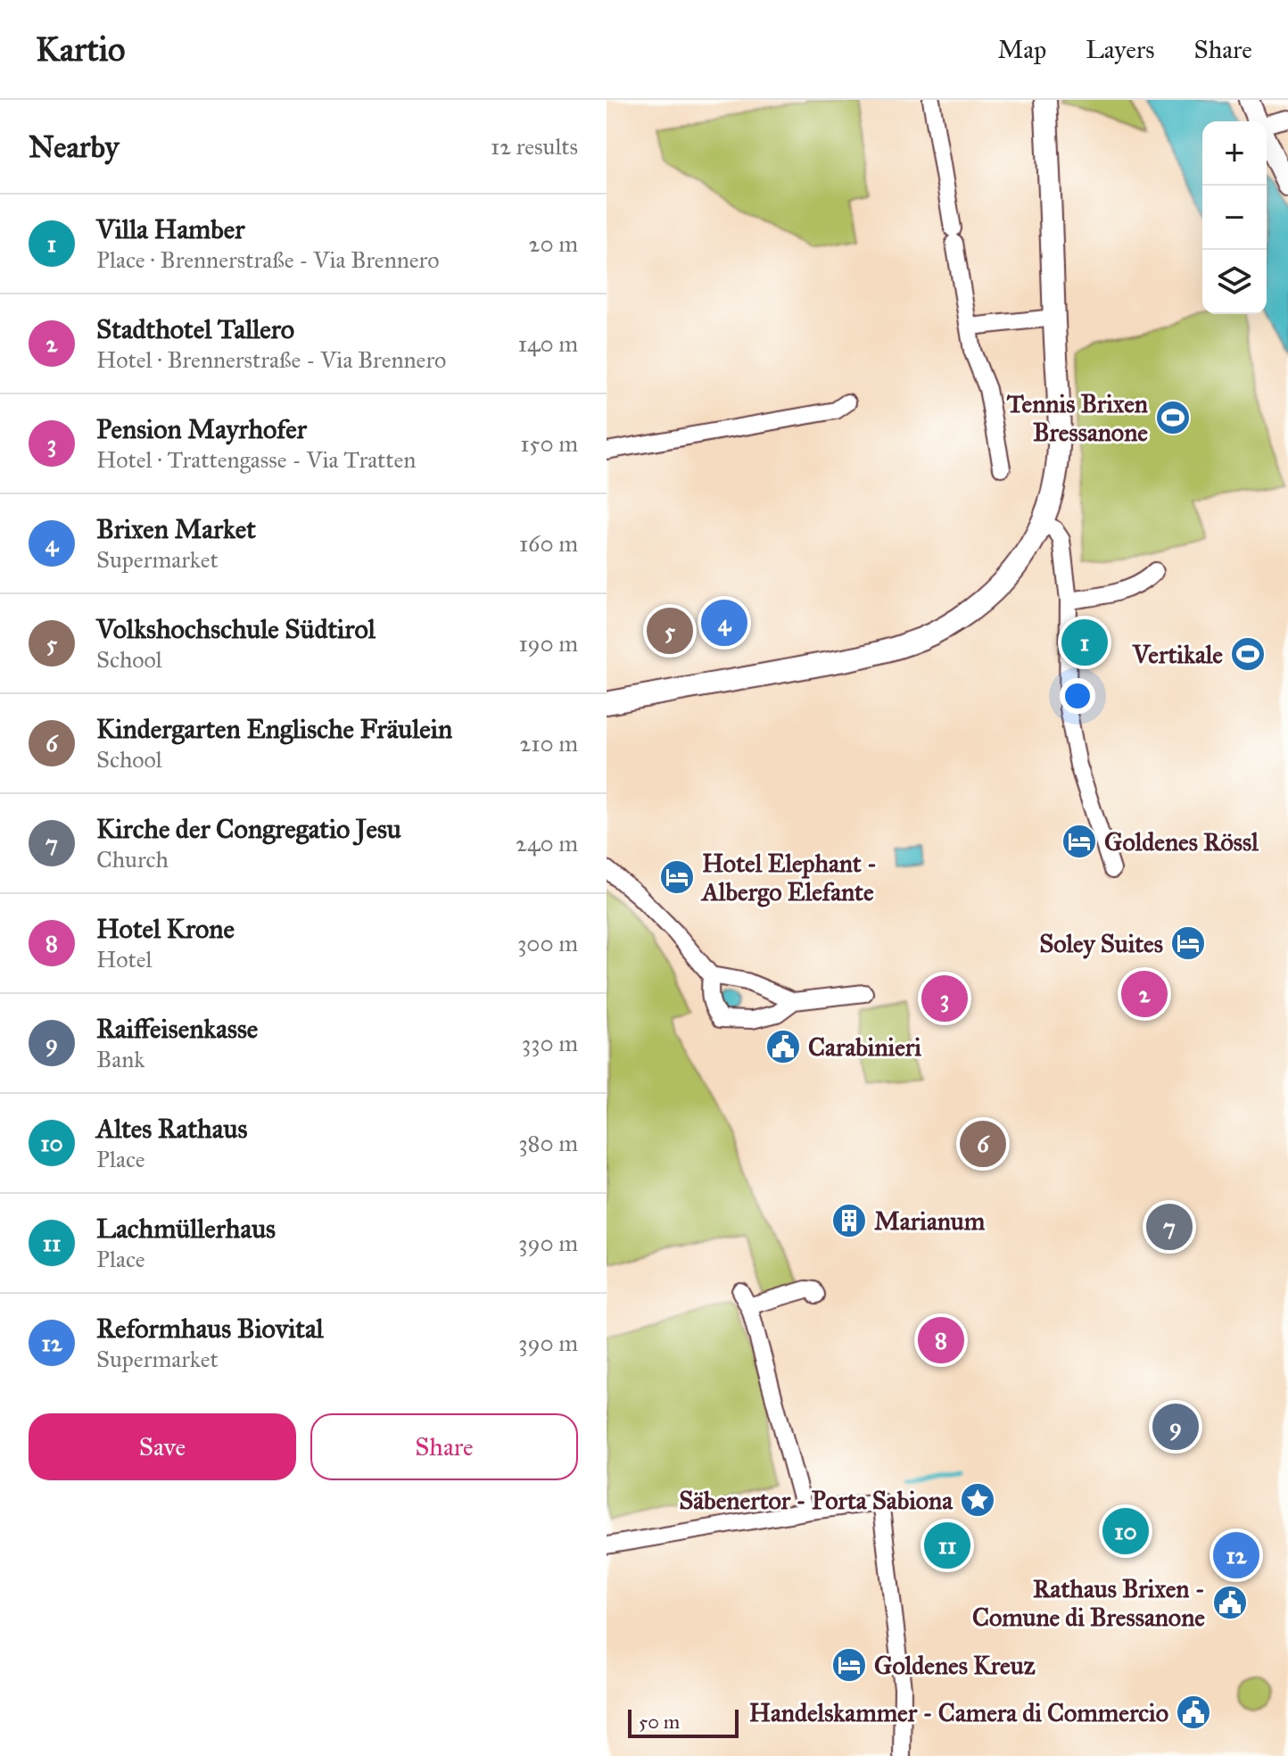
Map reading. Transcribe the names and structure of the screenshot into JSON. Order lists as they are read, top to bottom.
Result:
{
  "places": {
    "sports": ["Tennis Brixen Bressanone", "Vertikale"],
    "hotel": [
      "Goldenes Rössl",
      "Hotel Elephant - Albergo Elefante",
      "Soley Suites",
      "Goldenes Kreuz"
    ],
    "public building": ["Carabinieri", "Rathaus Brixen - Comune di Bressanone", "Handelskammer - Camera di Commercio"],
    "building": ["Marianum"],
    "place": ["Säbenertor - Porta Sabiona"]
  },
  "scale_bar": "50 m",
  "page": {
    "header": "Kartio",
    "nav": ["Map", "Layers", "Share"],
    "heading": ["Nearby", "12 results"],
    "map_buttons": ["+", "−"],
    "list": [
      {
        "mark": "1",
        "name": "Villa Hamber",
        "note": "Place · Brennerstraße - Via Brennero",
        "value": "20 m"
      },
      {
        "mark": "2",
        "name": "Stadthotel Tallero",
        "note": "Hotel · Brennerstraße - Via Brennero",
        "value": "140 m"
      },
      {
        "mark": "3",
        "name": "Pension Mayrhofer",
        "note": "Hotel · Trattengasse - Via Tratten",
        "value": "150 m"
      },
      {
        "mark": "4",
        "name": "Brixen Market",
        "note": "Supermarket",
        "value": "160 m"
      },
      {
        "mark": "5",
        "name": "Volkshochschule Südtirol",
        "note": "School",
        "value": "190 m"
      },
      {
        "mark": "6",
        "name": "Kindergarten Englische Fräulein",
        "note": "School",
        "value": "210 m"
      },
      {
        "mark": "7",
        "name": "Kirche der Congregatio Jesu",
        "note": "Church",
        "value": "240 m"
      },
      {
        "mark": "8",
        "name": "Hotel Krone",
        "note": "Hotel",
        "value": "300 m"
      },
      {
        "mark": "9",
        "name": "Raiffeisenkasse",
        "note": "Bank",
        "value": "330 m"
      },
      {
        "mark": "10",
        "name": "Altes Rathaus",
        "note": "Place",
        "value": "380 m"
      },
      {
        "mark": "11",
        "name": "Lachmüllerhaus",
        "note": "Place",
        "value": "390 m"
      },
      {
        "mark": "12",
        "name": "Reformhaus Biovital",
        "note": "Supermarket",
        "value": "390 m"
      }
    ],
    "pins": [
      "4",
      "5",
      "1",
      "2",
      "3",
      "6",
      "7",
      "8",
      "9",
      "10",
      "11",
      "12"
    ],
    "buttons": ["Save", "Share"],
    "scale": "50 m"
  }
}
